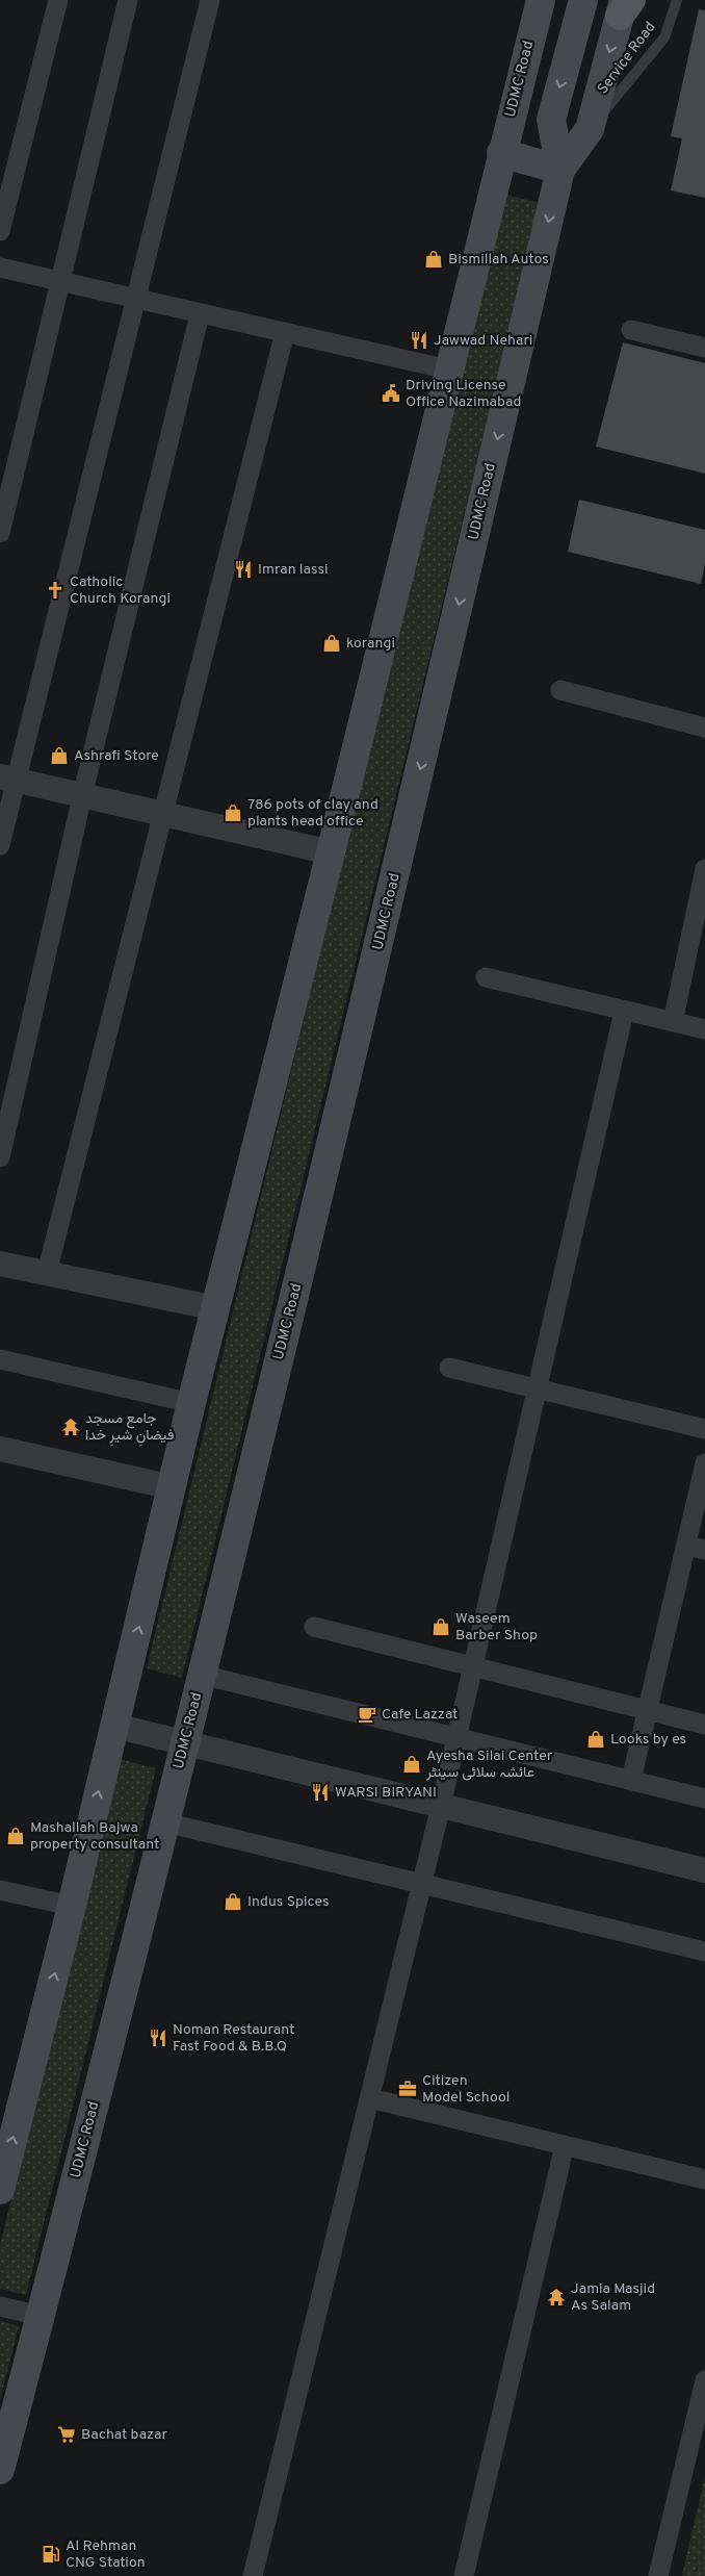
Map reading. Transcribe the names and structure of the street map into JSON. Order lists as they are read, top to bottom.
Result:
{
  "streets": {
    "main road": ["UDMC Road"],
    "lane": ["Service Road"]
  },
  "places": {
    "shop": [
      "Bismillah Autos",
      "korangi",
      "Ashrafi Store",
      "786 pots of clay and plants head office",
      "Waseem Barber Shop",
      "Looks by es",
      "Ayesha Silai Center عائشہ سلائی سینٹر",
      "Mashallah Bajwa property consultant",
      "Indus Spices"
    ],
    "restaurant": [
      "Jawwad Nehari",
      "Imran lassi",
      "WARSI BIRYANI",
      "Noman Restaurant Fast Food & B.B.Q"
    ],
    "public building": ["Driving License Office Nazimabad"],
    "church": ["Catholic Church Korangi"],
    "temple": ["جامع مسجد فیضانِ شیرِ خدا", "Jamia Masjid As Salam"],
    "cafe": ["Cafe Lazzat"],
    "office": ["Citizen Model School"],
    "supermarket": ["Bachat bazar"],
    "fuel station": ["Al Rehman CNG Station"]
  }
}
